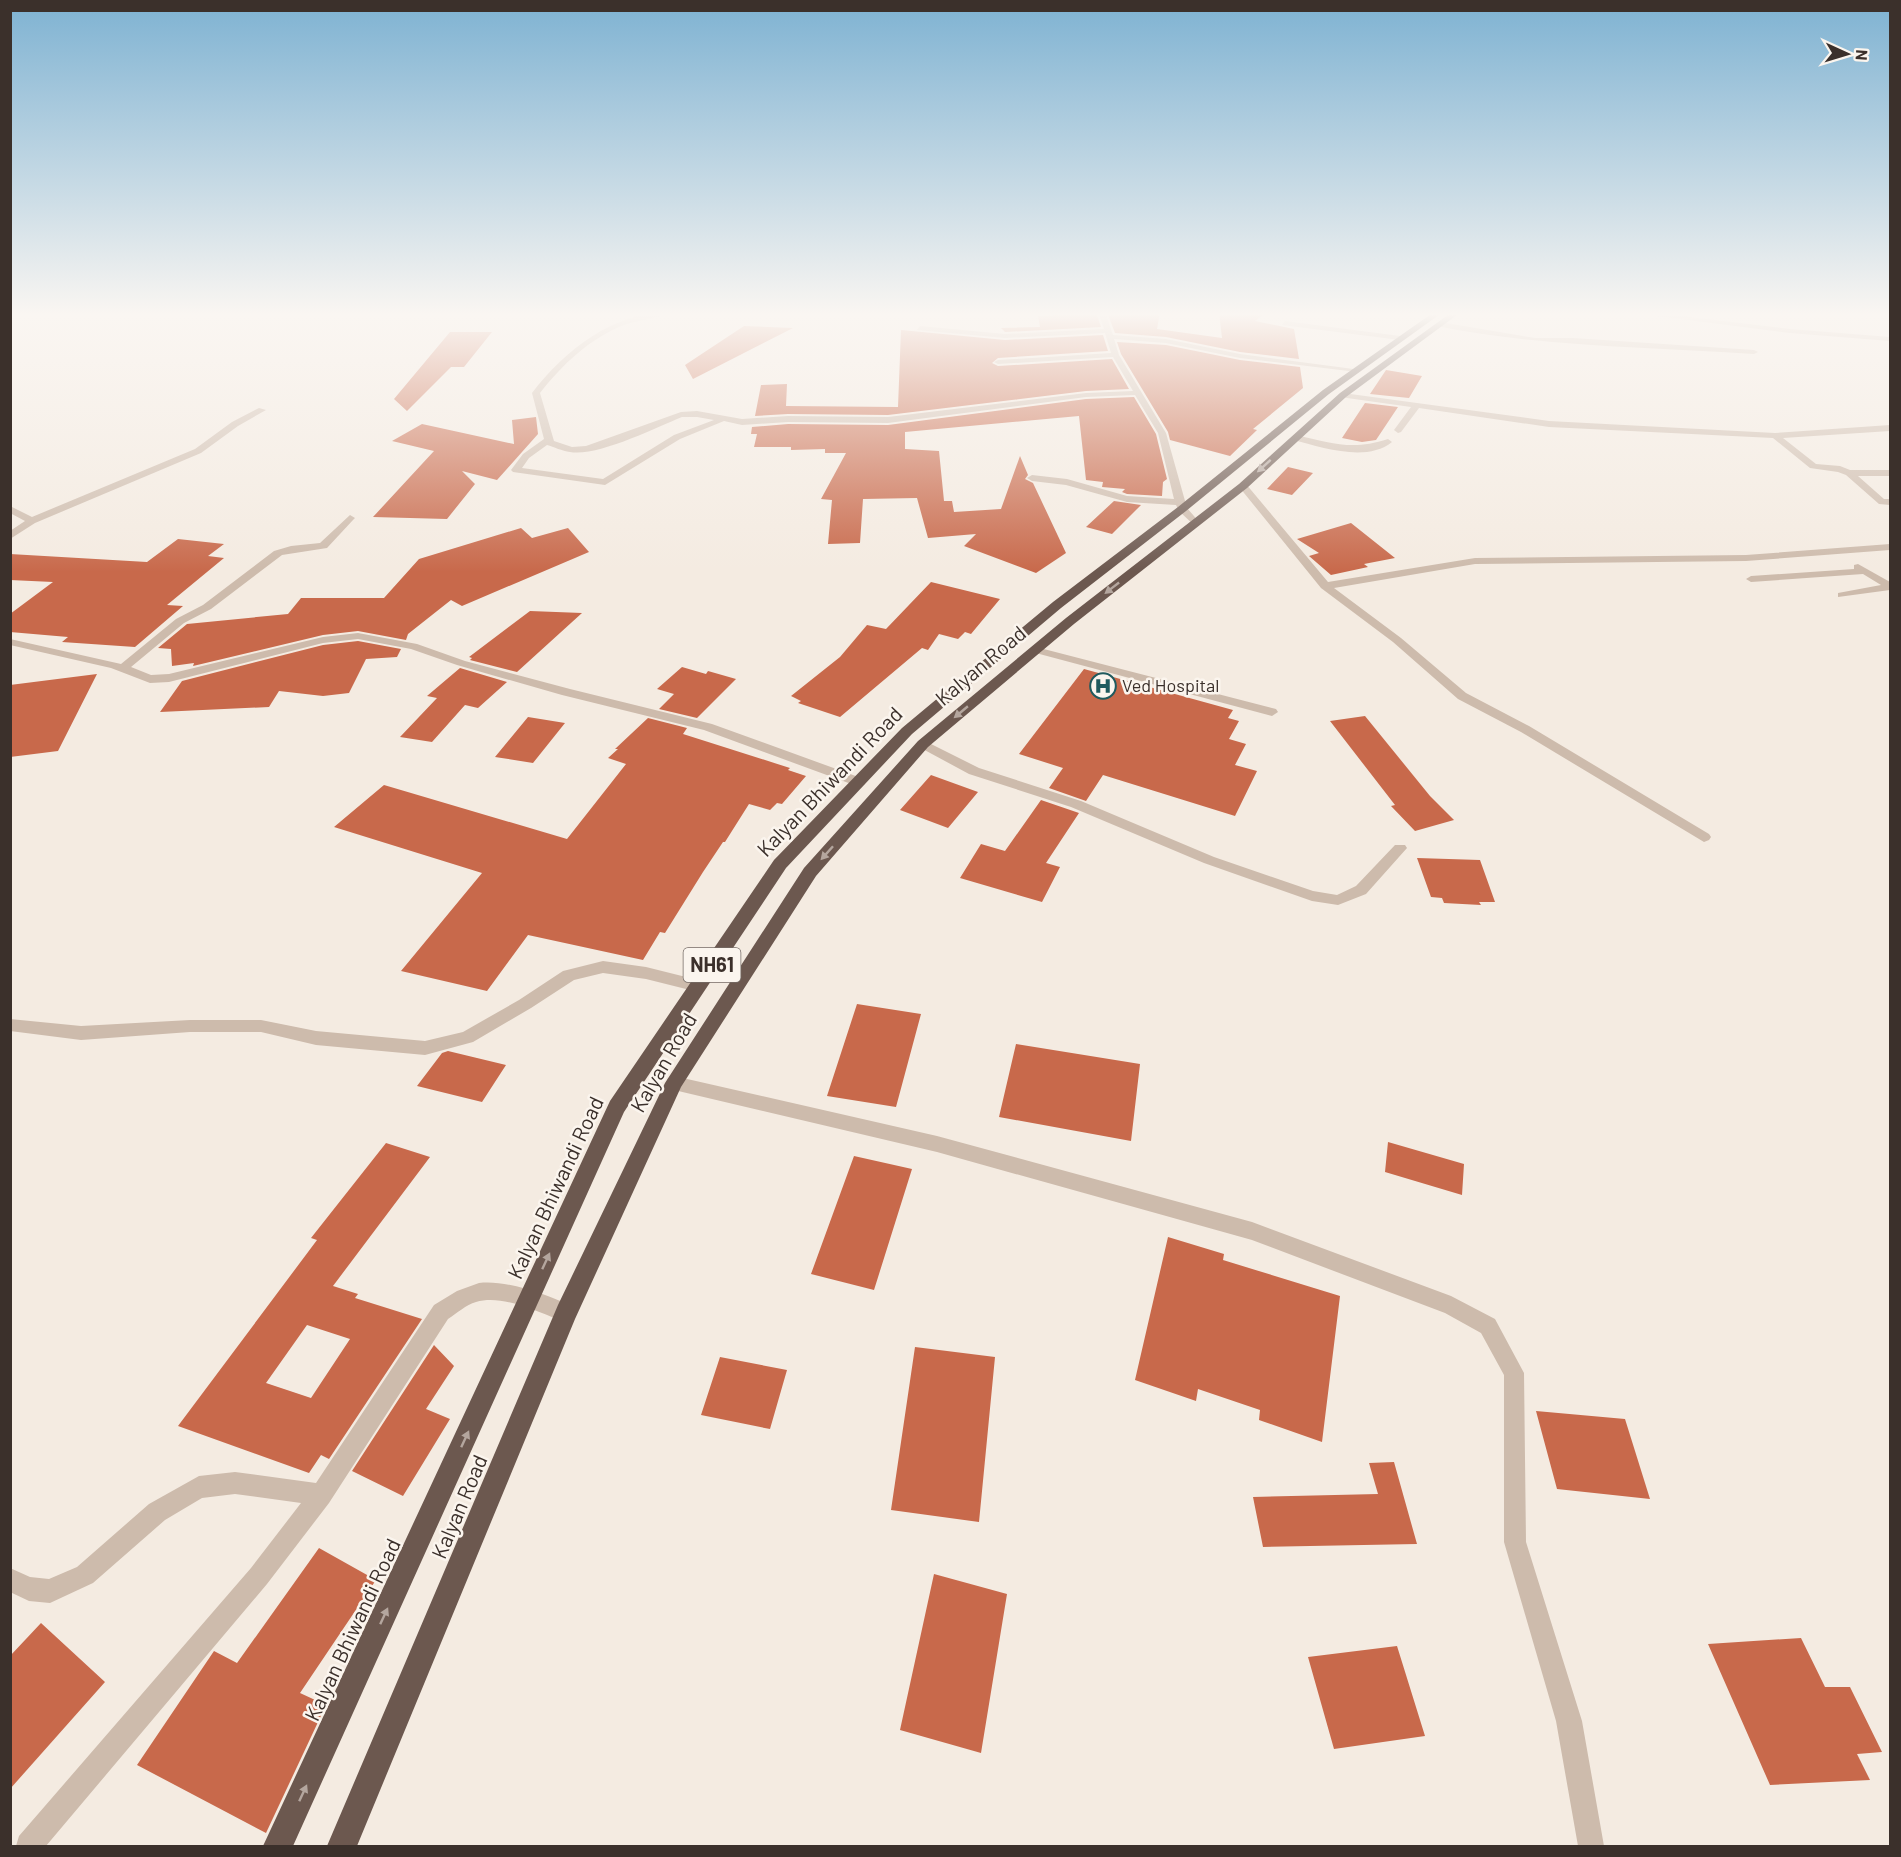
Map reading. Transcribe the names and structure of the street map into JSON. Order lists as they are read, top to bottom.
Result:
{
  "streets": {
    "highway": ["Kalyan Road", "Kalyan Bhiwandi Road", "NH61"]
  },
  "crossings": [
    ["Kalyan Road", "Kalyan Bhiwandi Road"]
  ],
  "one_way": ["Kalyan Road", "Kalyan Bhiwandi Road"],
  "places": {
    "hospital": ["Ved Hospital"]
  },
  "north": "right"
}
